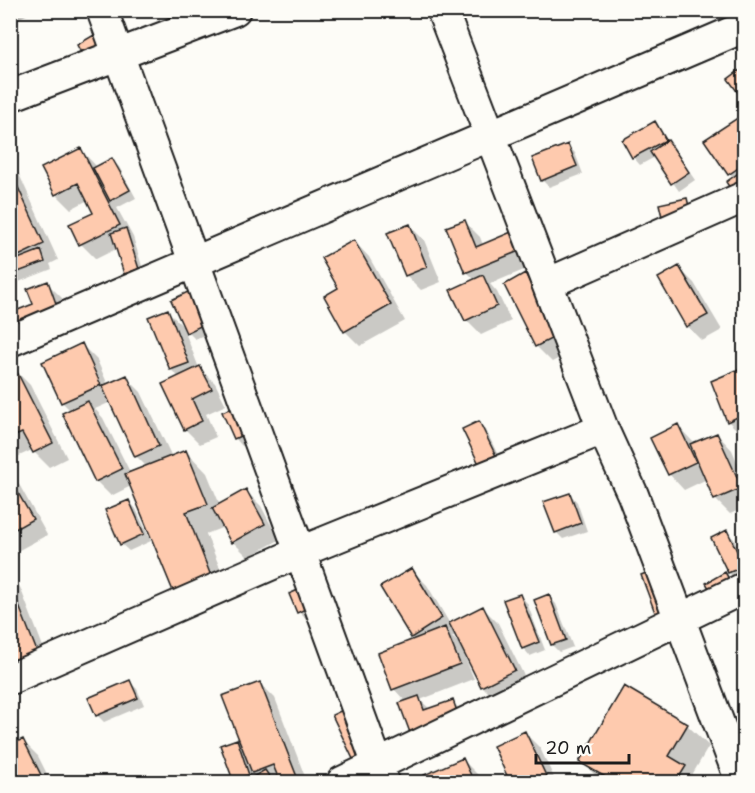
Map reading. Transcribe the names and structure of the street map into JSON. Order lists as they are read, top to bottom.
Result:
{
  "scale_bar": "20 m"
}
